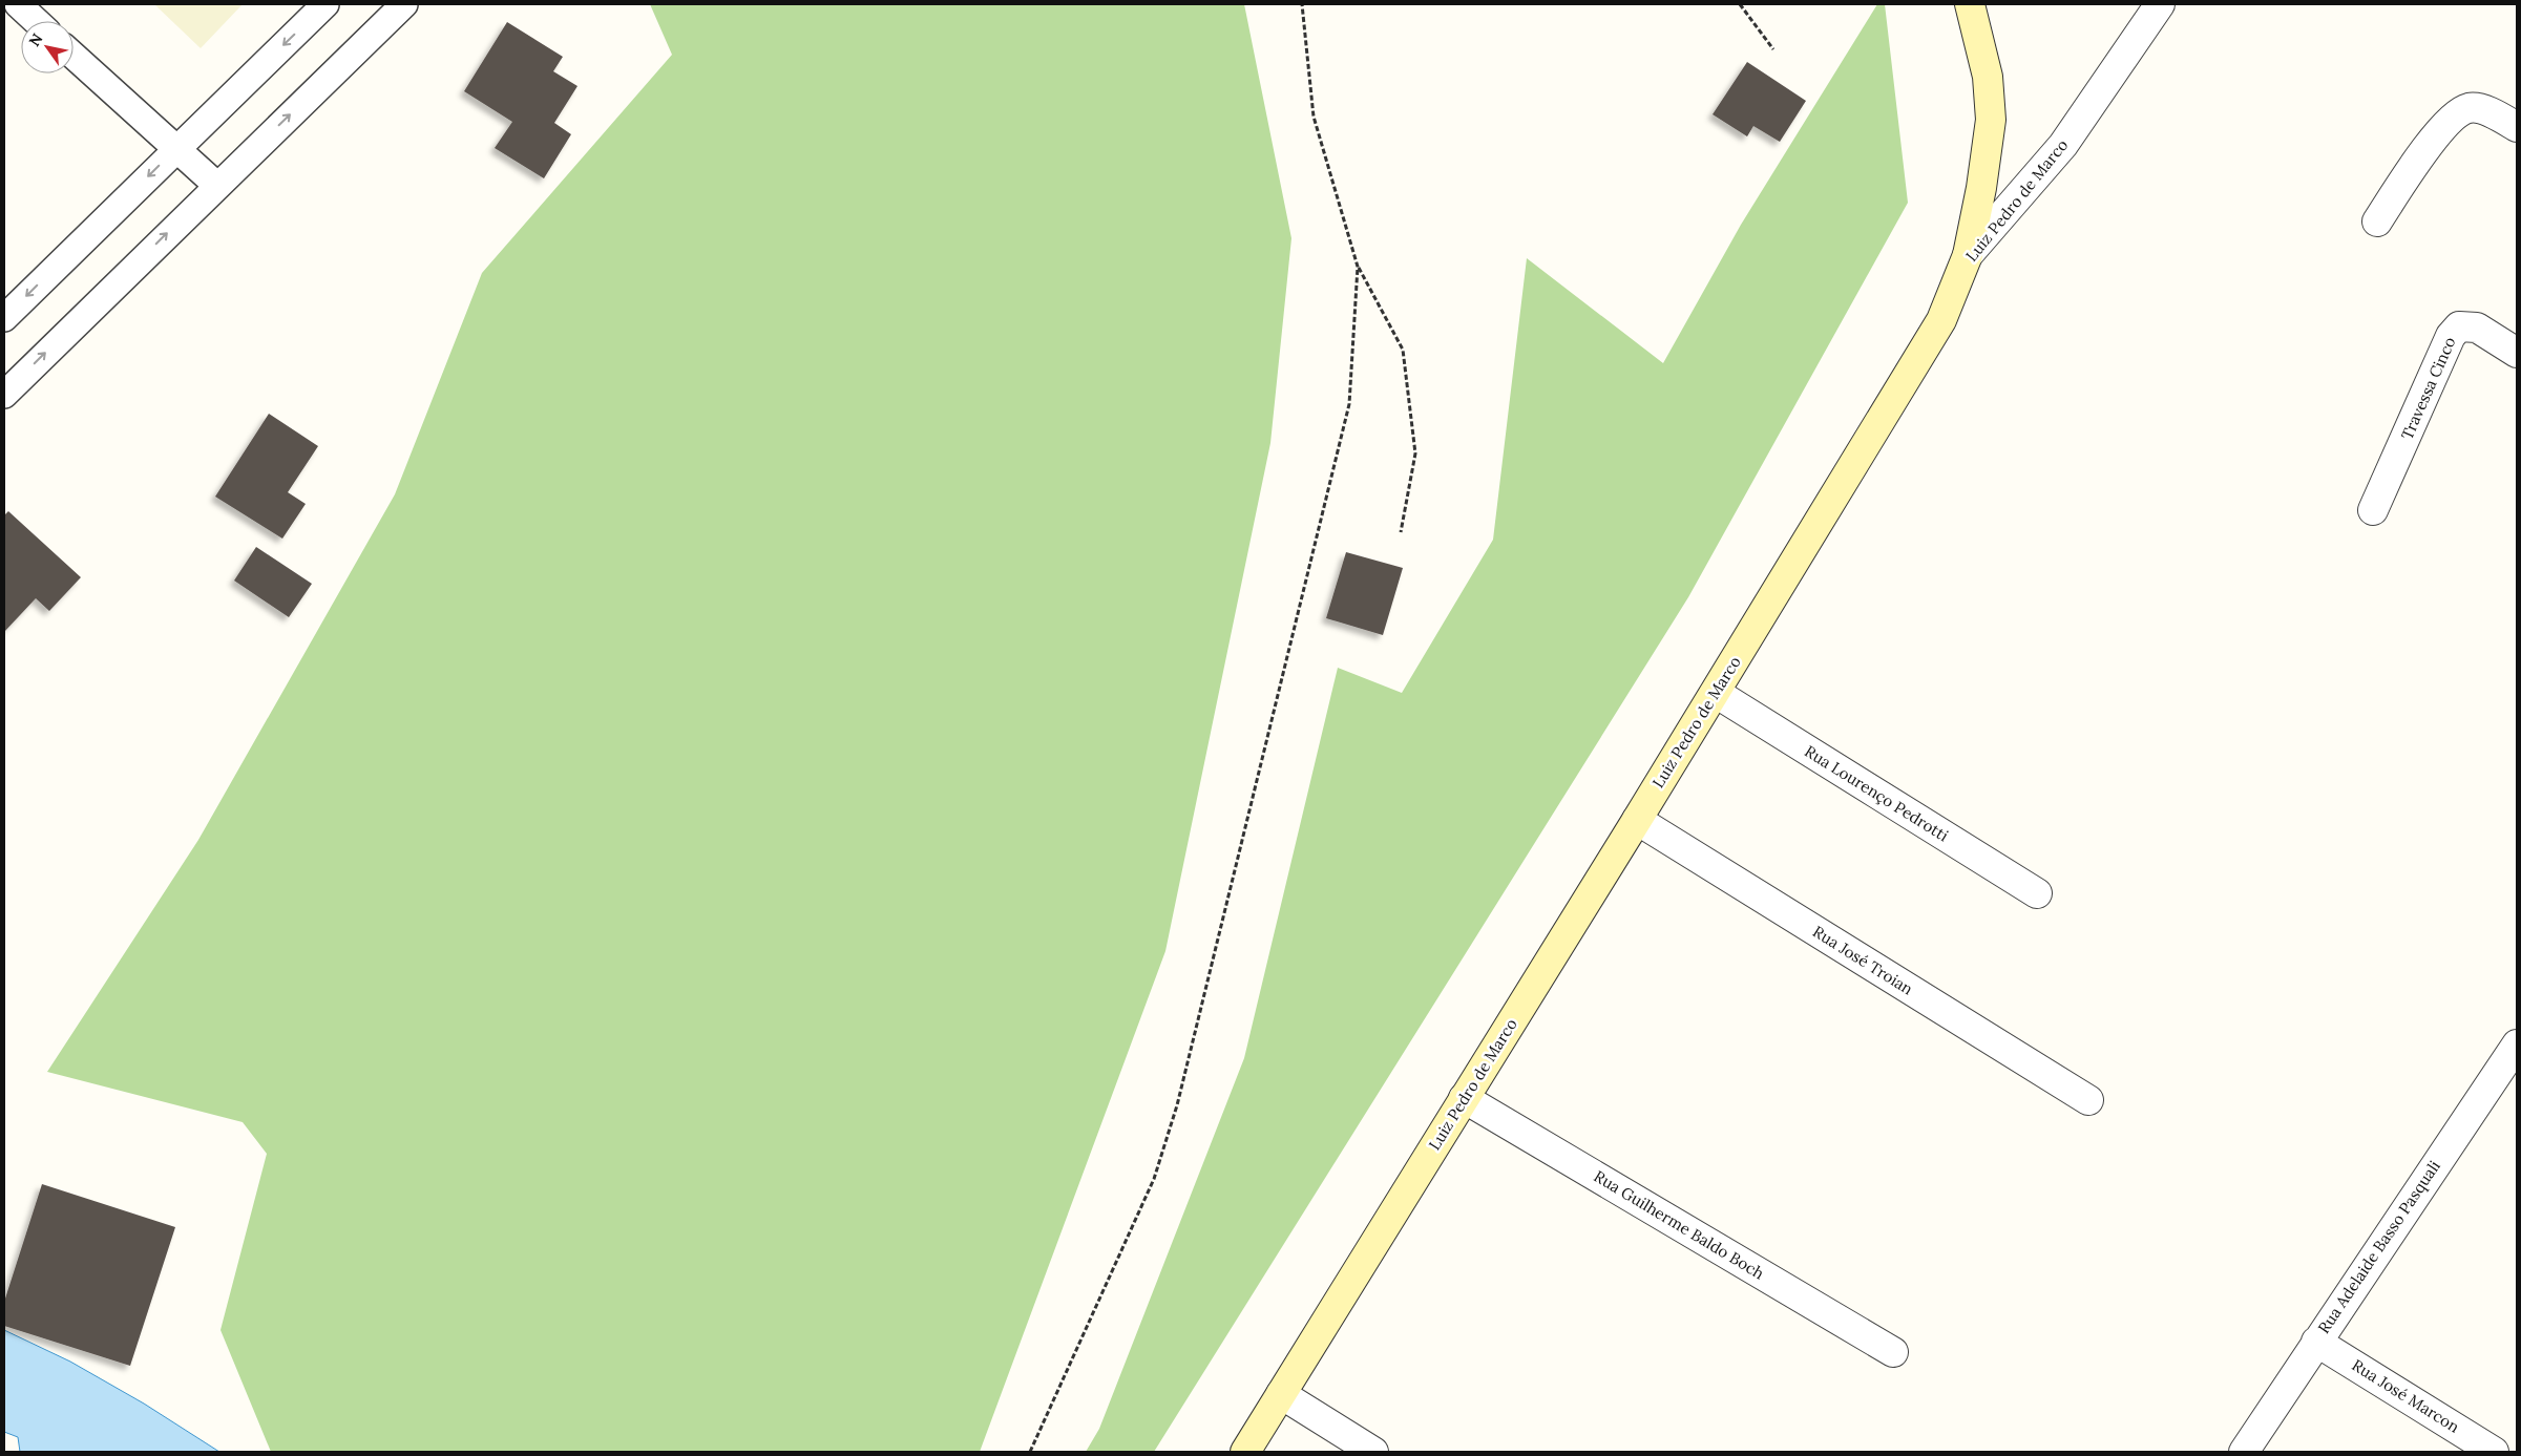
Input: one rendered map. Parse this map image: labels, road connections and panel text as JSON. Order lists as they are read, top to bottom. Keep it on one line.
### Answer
{"streets":{"main road":["Luiz Pedro de Marco"],"street":["Travessa Cinco","Rua Lourenço Pedrotti","Rua José Troian","Rua Guilherme Baldo Boch","Rua Adelaide Basso Pasquali","Rua José Marcon"]},"crossings":[["Luiz Pedro de Marco","Rua Lourenço Pedrotti"],["Luiz Pedro de Marco","Rua José Troian"],["Luiz Pedro de Marco","Rua Guilherme Baldo Boch"],["Rua Adelaide Basso Pasquali","Rua José Marcon"]],"north":"top left"}
